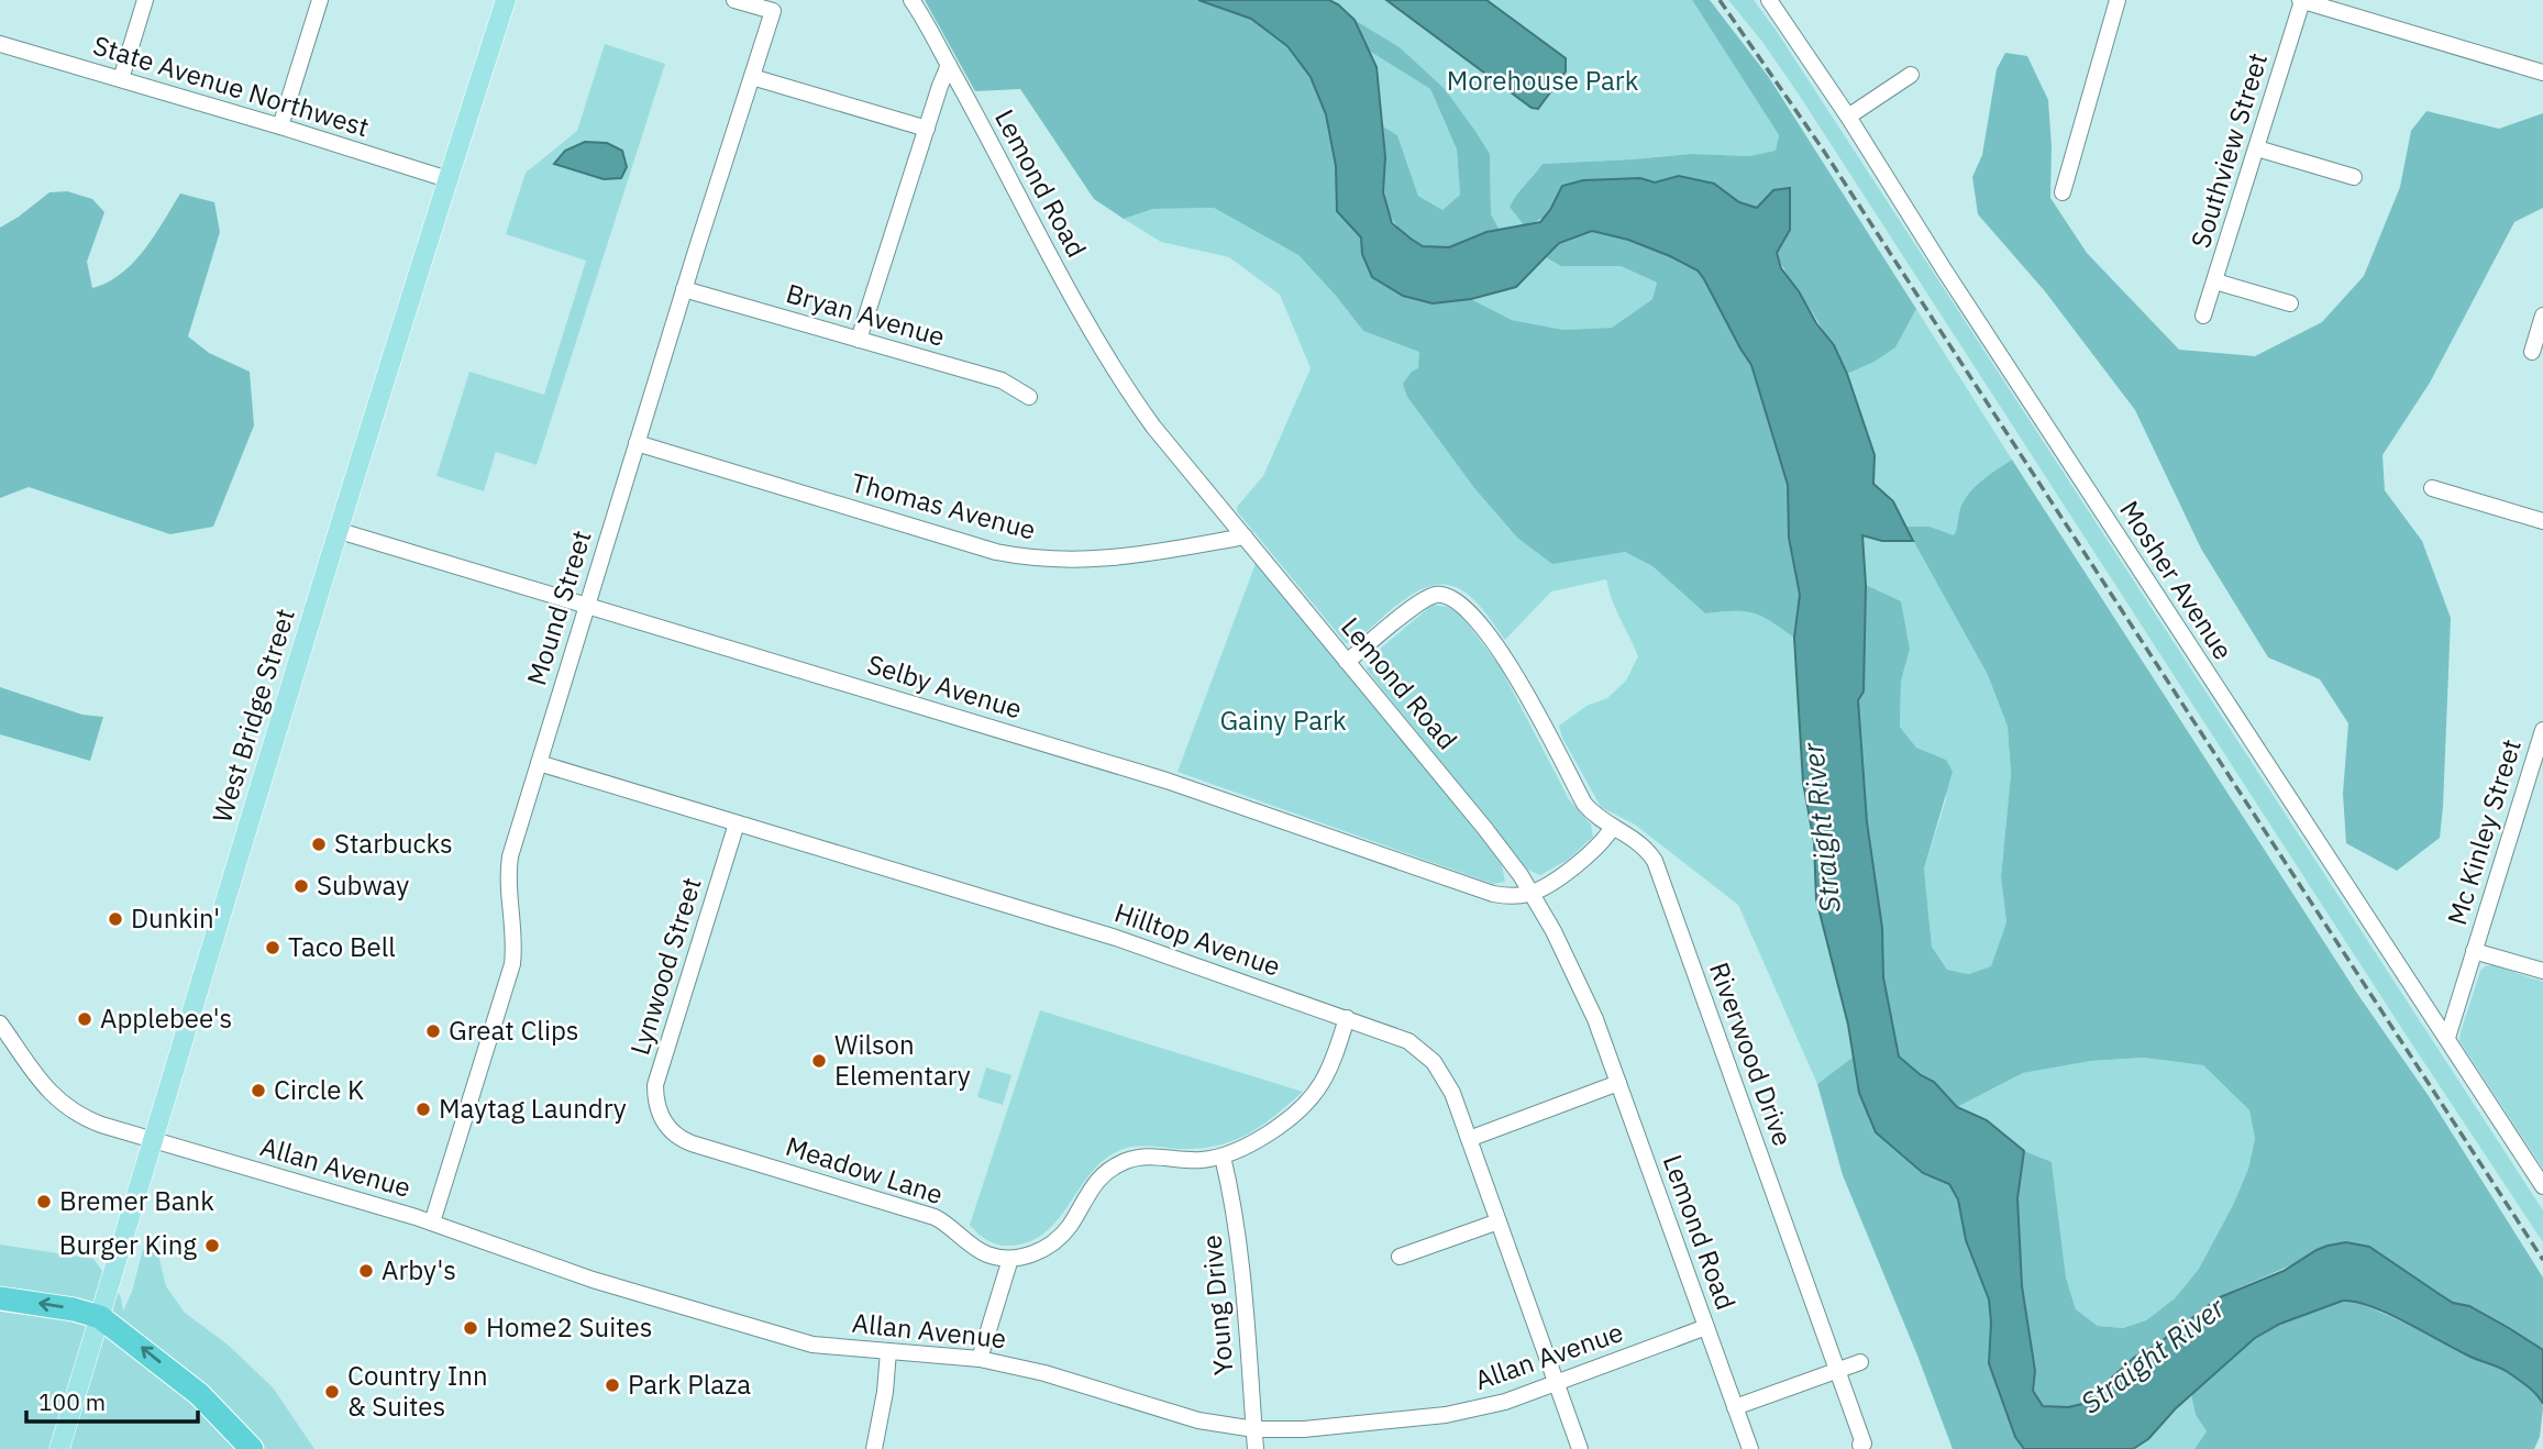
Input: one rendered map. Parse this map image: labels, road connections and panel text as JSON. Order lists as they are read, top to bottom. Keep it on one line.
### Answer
{"streets":{"main road":["West Bridge Street"],"street":["State Avenue Northwest","Southview Street","Lemond Road","Bryan Avenue","Thomas Avenue","Mosher Avenue","Mound Street","Selby Avenue","Mc Kinley Street","Hilltop Avenue","Lynwood Street","Riverwood Drive","Allan Avenue","Meadow Lane","Young Drive"]},"crossings":[["State Avenue Northwest","West Bridge Street"],["Lemond Road","Thomas Avenue"],["Lemond Road","Selby Avenue"],["Lemond Road","Riverwood Drive"],["Lemond Road","Allan Avenue"],["Bryan Avenue","Mound Street"],["Thomas Avenue","Mound Street"],["Mosher Avenue","Mc Kinley Street"],["Mound Street","Selby Avenue"],["Mound Street","Hilltop Avenue"],["Mound Street","Allan Avenue"],["Selby Avenue","West Bridge Street"],["West Bridge Street","Allan Avenue"],["Hilltop Avenue","Lynwood Street"],["Hilltop Avenue","Allan Avenue"],["Lynwood Street","Meadow Lane"],["Allan Avenue","Young Drive"]],"water":["Straight River"],"parks":["Morehouse Park","Gainy Park"],"places":["Starbucks","Subway","Dunkin'","Taco Bell","Applebee's","Great Clips","Wilson Elementary","Circle K","Maytag Laundry","Bremer Bank","Burger King","Arby's","Home2 Suites","Park Plaza","Country Inn & Suites"],"scale_bar":"100 m"}
